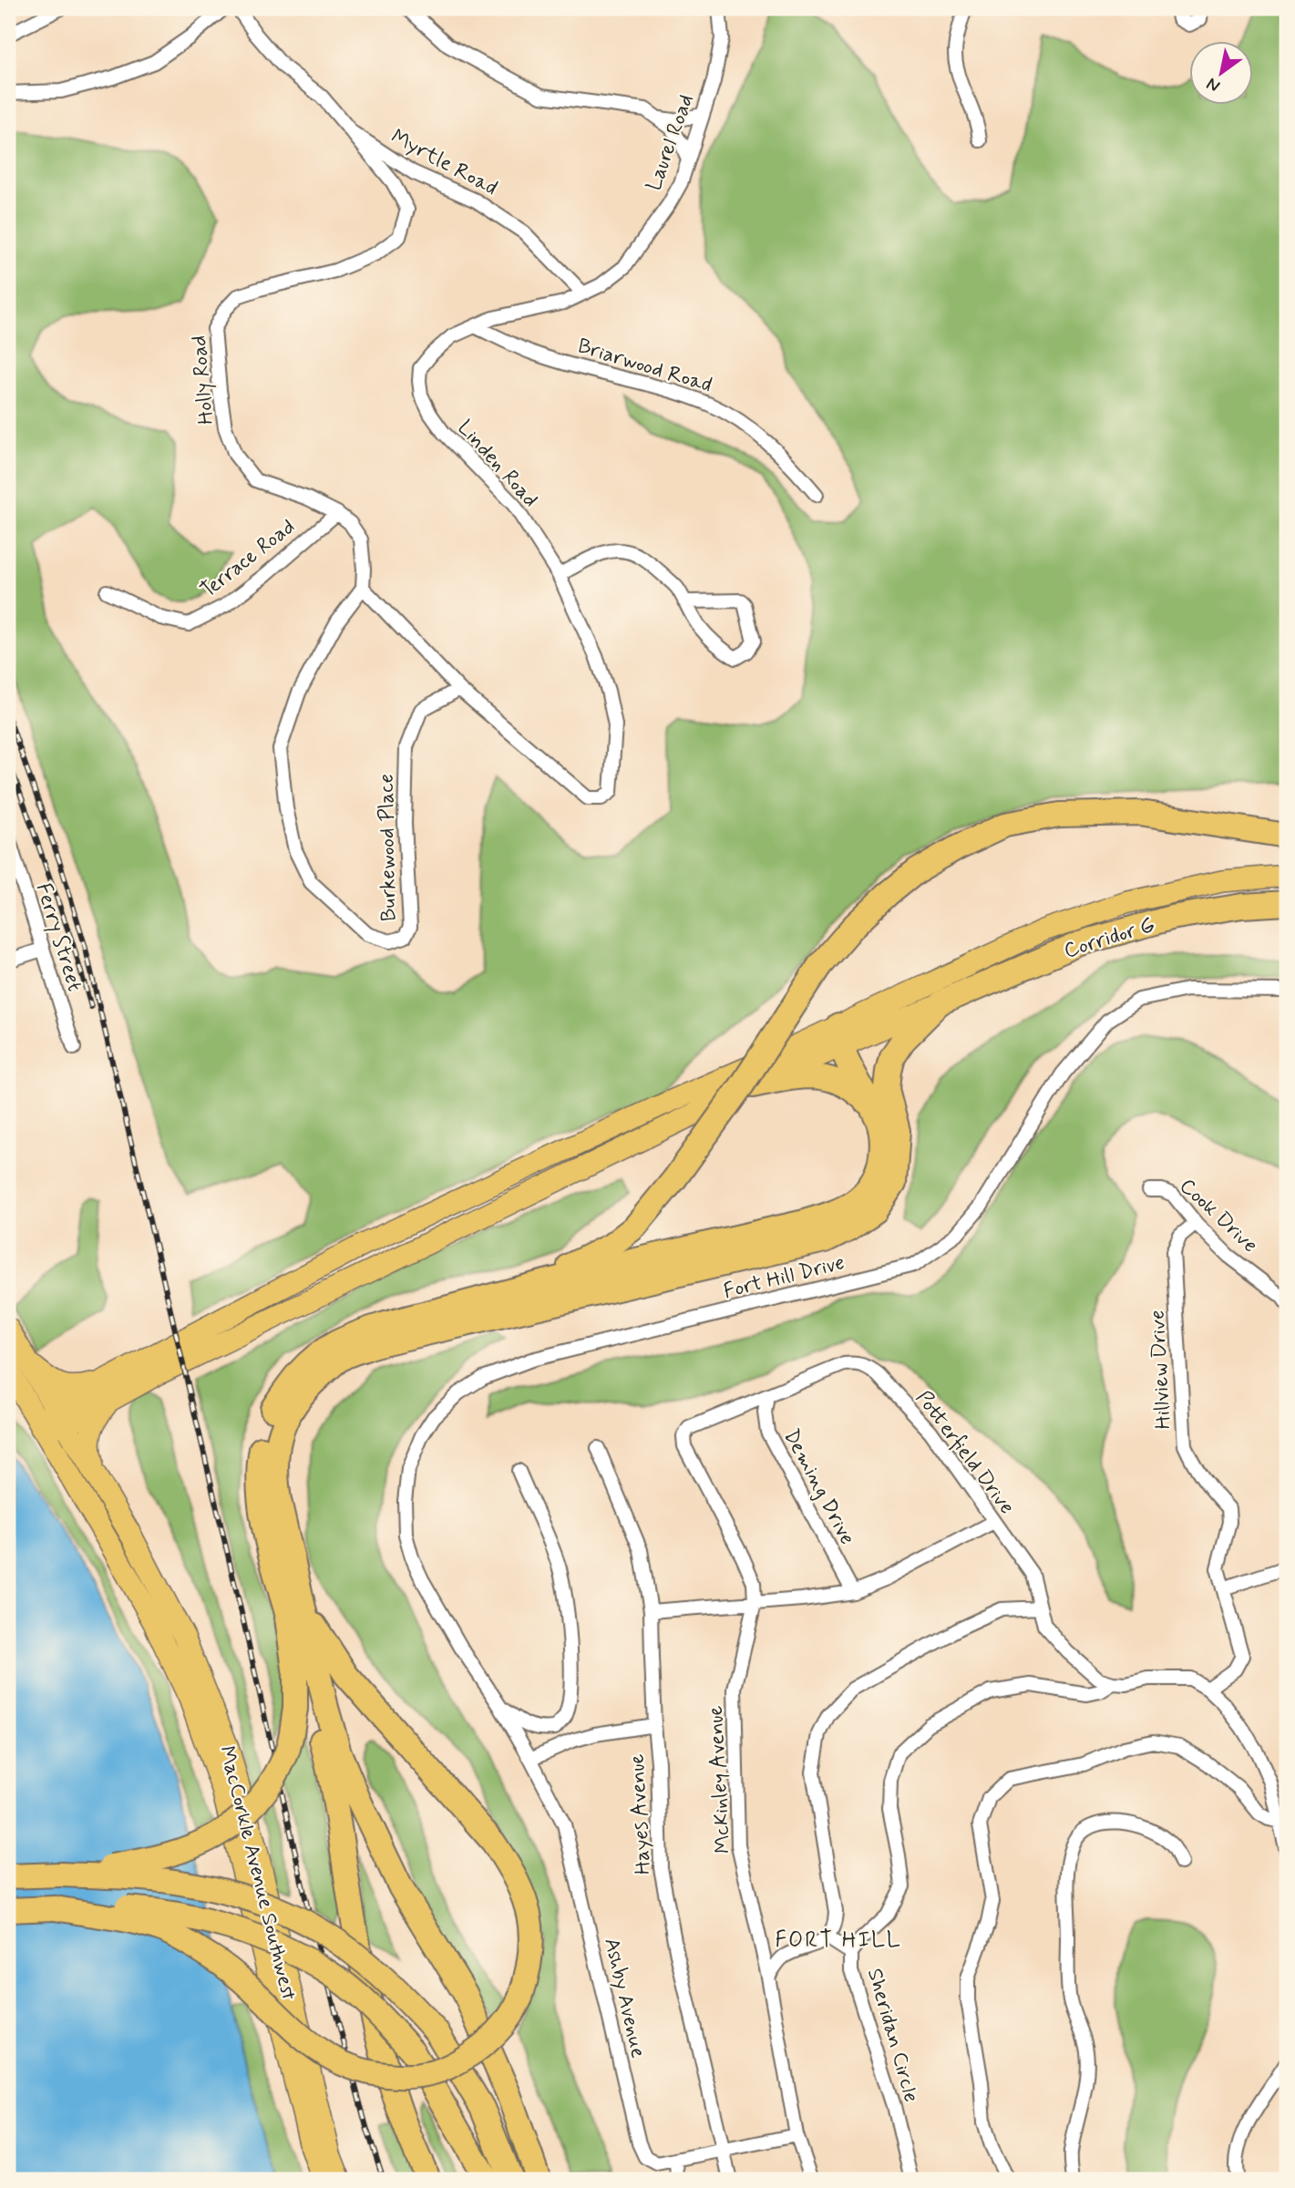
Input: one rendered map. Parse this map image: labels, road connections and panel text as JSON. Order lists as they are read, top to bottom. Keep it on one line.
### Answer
{"streets":{"highway":["Corridor G"],"main road":["MacCorkle Avenue Southwest"],"street":["Laurel Road","Myrtle Road","Briarwood Road","Holly Road","Linden Road","Terrace Road","Burkewood Place","Ferry Street","Cook Drive","Fort Hill Drive","Hillview Drive","Potterfield Drive","Deming Drive","McKinley Avenue","Hayes Avenue","Ashby Avenue","Sheridan Circle"]},"crossings":[["Laurel Road","Myrtle Road"],["Laurel Road","Linden Road"],["Myrtle Road","Holly Road"],["Myrtle Road","Linden Road"],["Briarwood Road","Linden Road"],["Holly Road","Terrace Road"],["Holly Road","Burkewood Place"],["Linden Road","Burkewood Place"],["Cook Drive","Hillview Drive"],["Fort Hill Drive","Ashby Avenue"],["Potterfield Drive","Deming Drive"],["Potterfield Drive","McKinley Avenue"],["Potterfield Drive","Sheridan Circle"],["McKinley Avenue","Ashby Avenue"],["Hayes Avenue","Ashby Avenue"]],"districts":["FORT HILL"],"north":"bottom left"}
